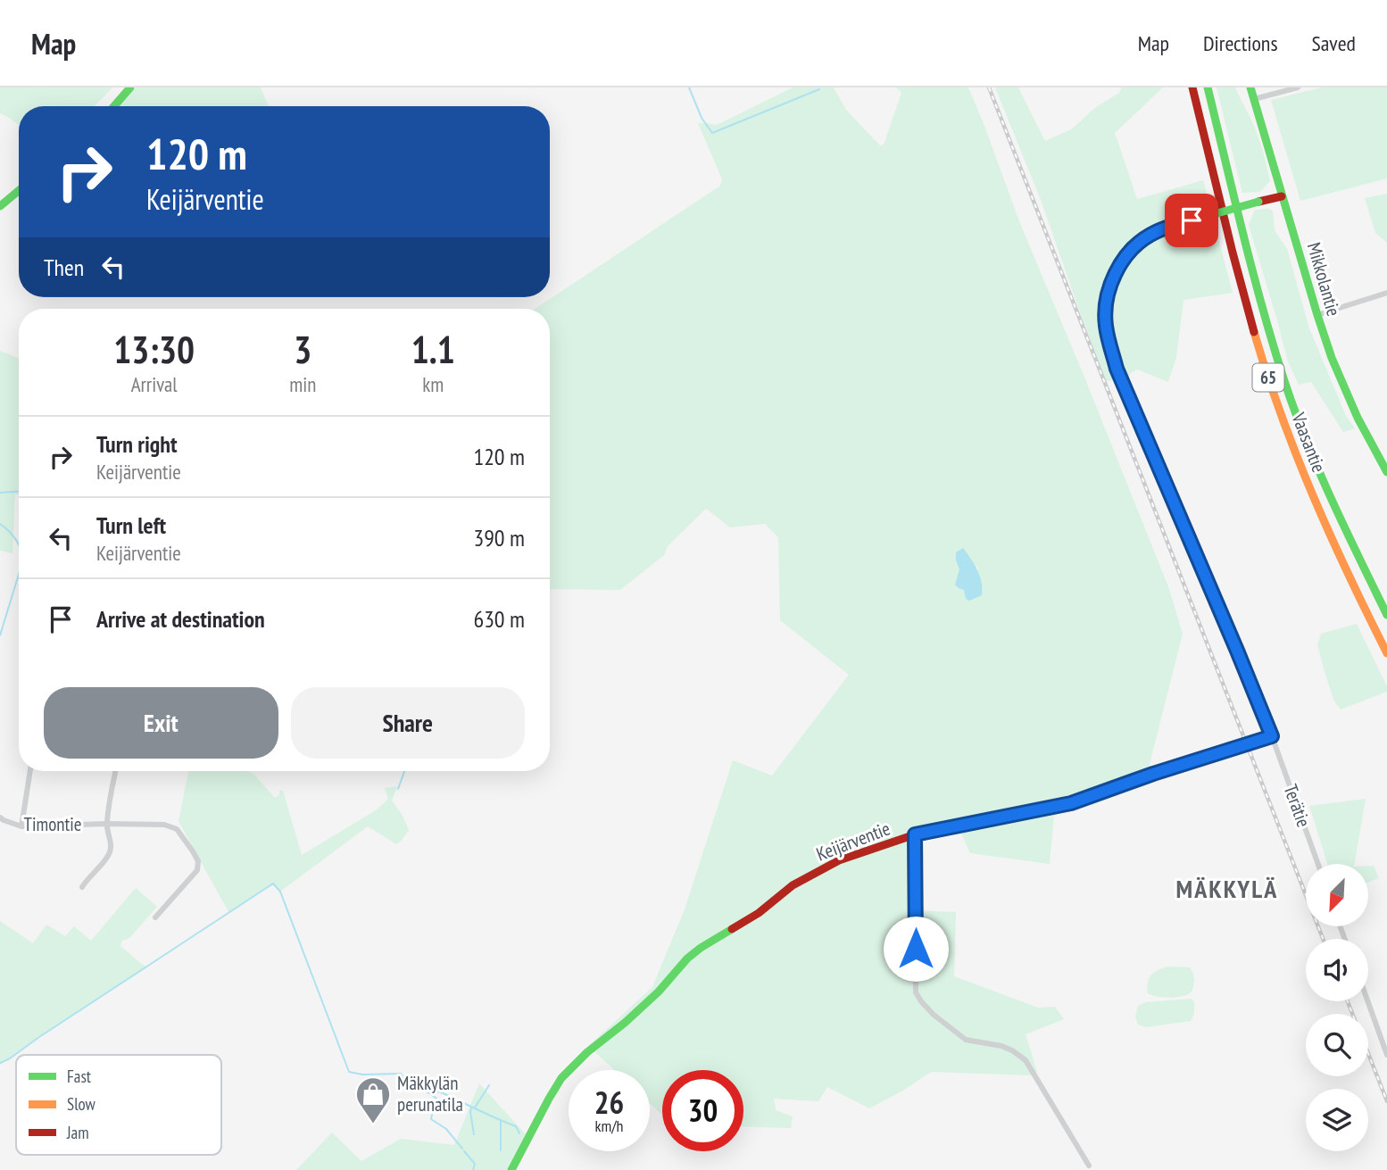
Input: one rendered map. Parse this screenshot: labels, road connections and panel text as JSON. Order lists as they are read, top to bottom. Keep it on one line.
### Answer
{"streets":{"main road":["Mikkolantie","65","Vaasantie","Keijärventie"],"street":["Terätie","Timontie"]},"crossings":[["Terätie","Keijärventie"]],"districts":["MÄKKYLÄ"],"places":{"shop":["Mäkkylän perunatila"]},"legend":["Fast","Slow","Jam"],"north":"bottom left","page":{"header":"Map","nav":["Map","Directions","Saved"],"turn":["120 m","Keijärventie"],"then":"Then","eta":["13:30","Arrival","3","min","1.1","km"],"list":[{"name":"Turn right","note":"Keijärventie","value":"120 m"},{"name":"Turn left","note":"Keijärventie","value":"390 m"},{"name":"Arrive at destination","value":"630 m"}],"buttons":["Exit","Share"],"speed":"26 km/h","limit":"30"}}
